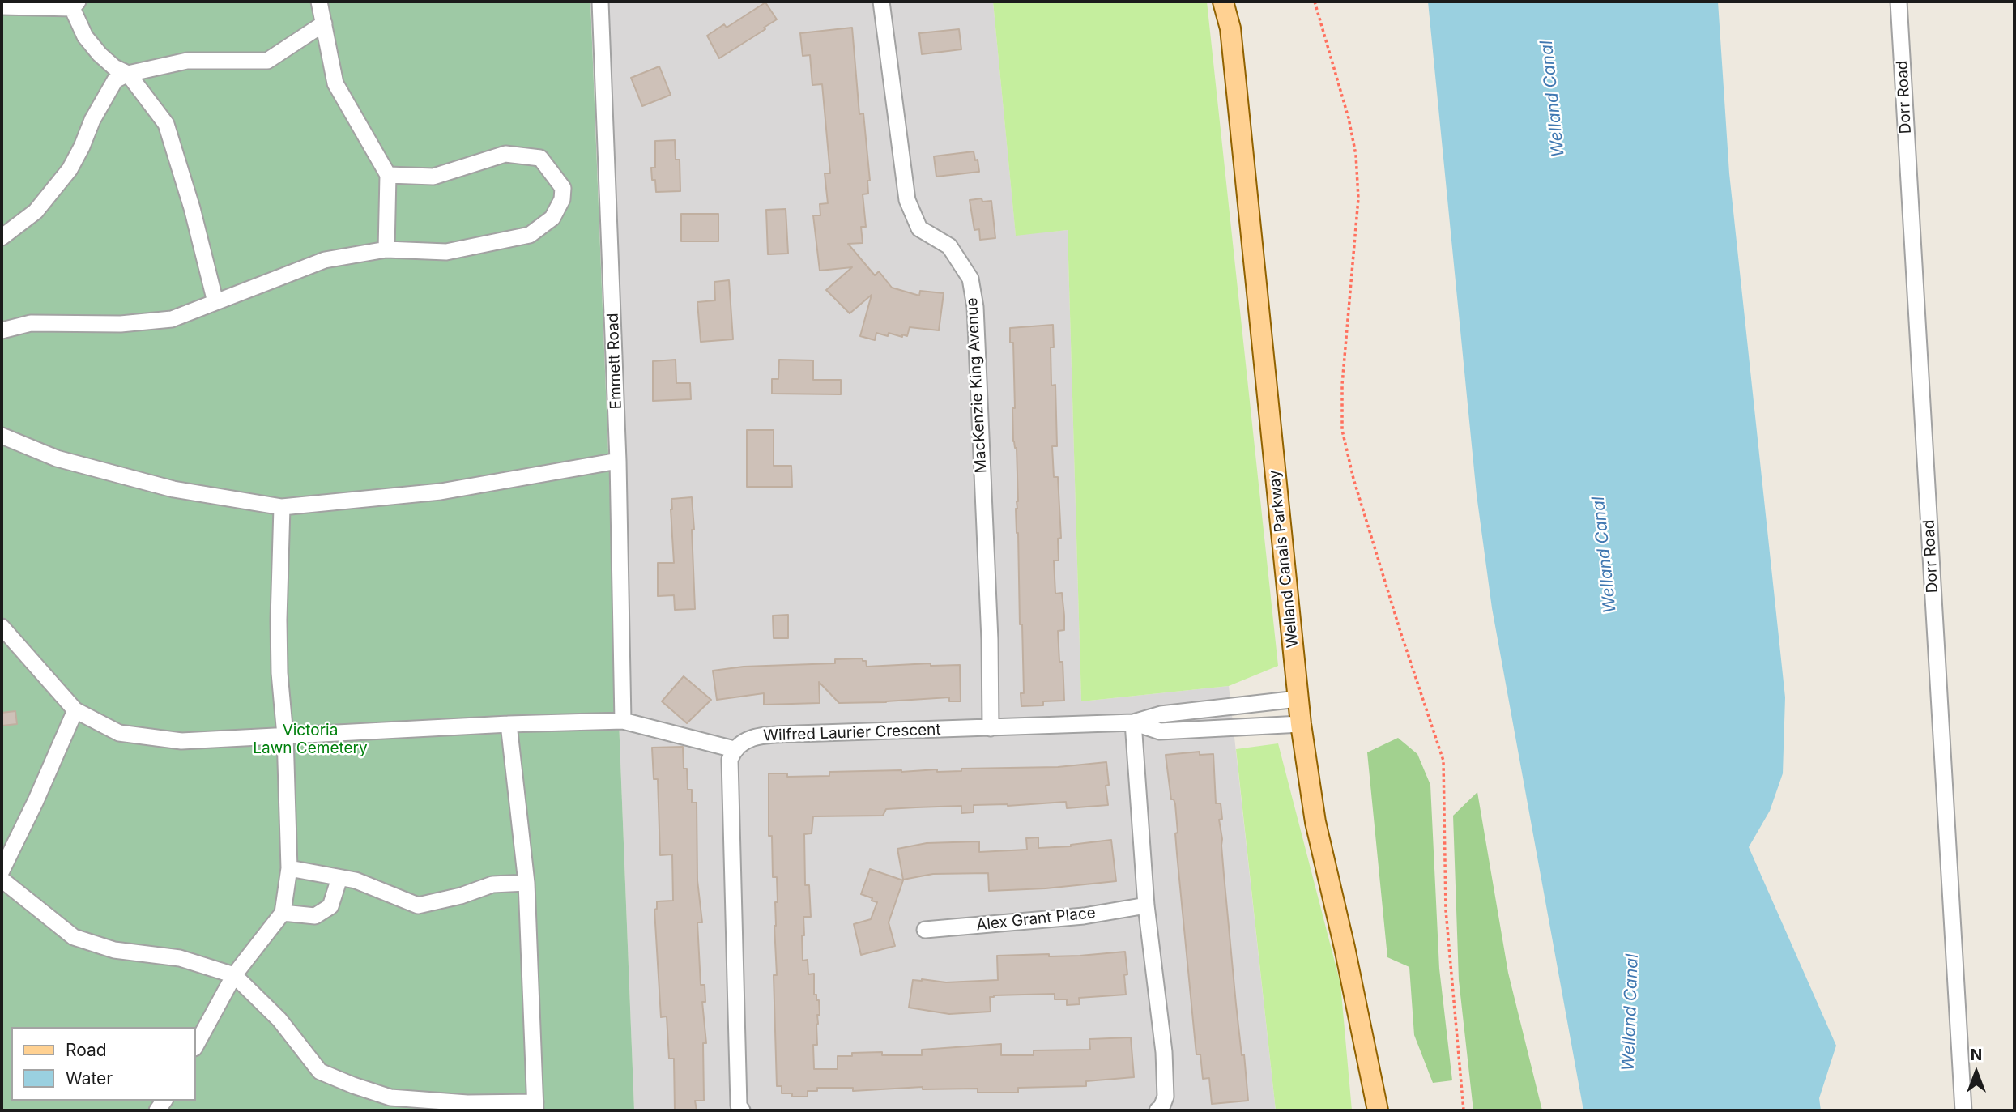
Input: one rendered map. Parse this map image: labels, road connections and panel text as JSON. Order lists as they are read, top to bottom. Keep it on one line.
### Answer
{"streets":{"main road":["Welland Canals Parkway"],"street":["Dorr Road","Emmett Road","MacKenzie King Avenue","Wilfred Laurier Crescent","Alex Grant Place"]},"crossings":[["MacKenzie King Avenue","Wilfred Laurier Crescent"],["Welland Canals Parkway","Wilfred Laurier Crescent"]],"water":["Welland Canal"],"parks":["Victoria Lawn Cemetery"],"legend":["Road","Water"],"north":"top"}
